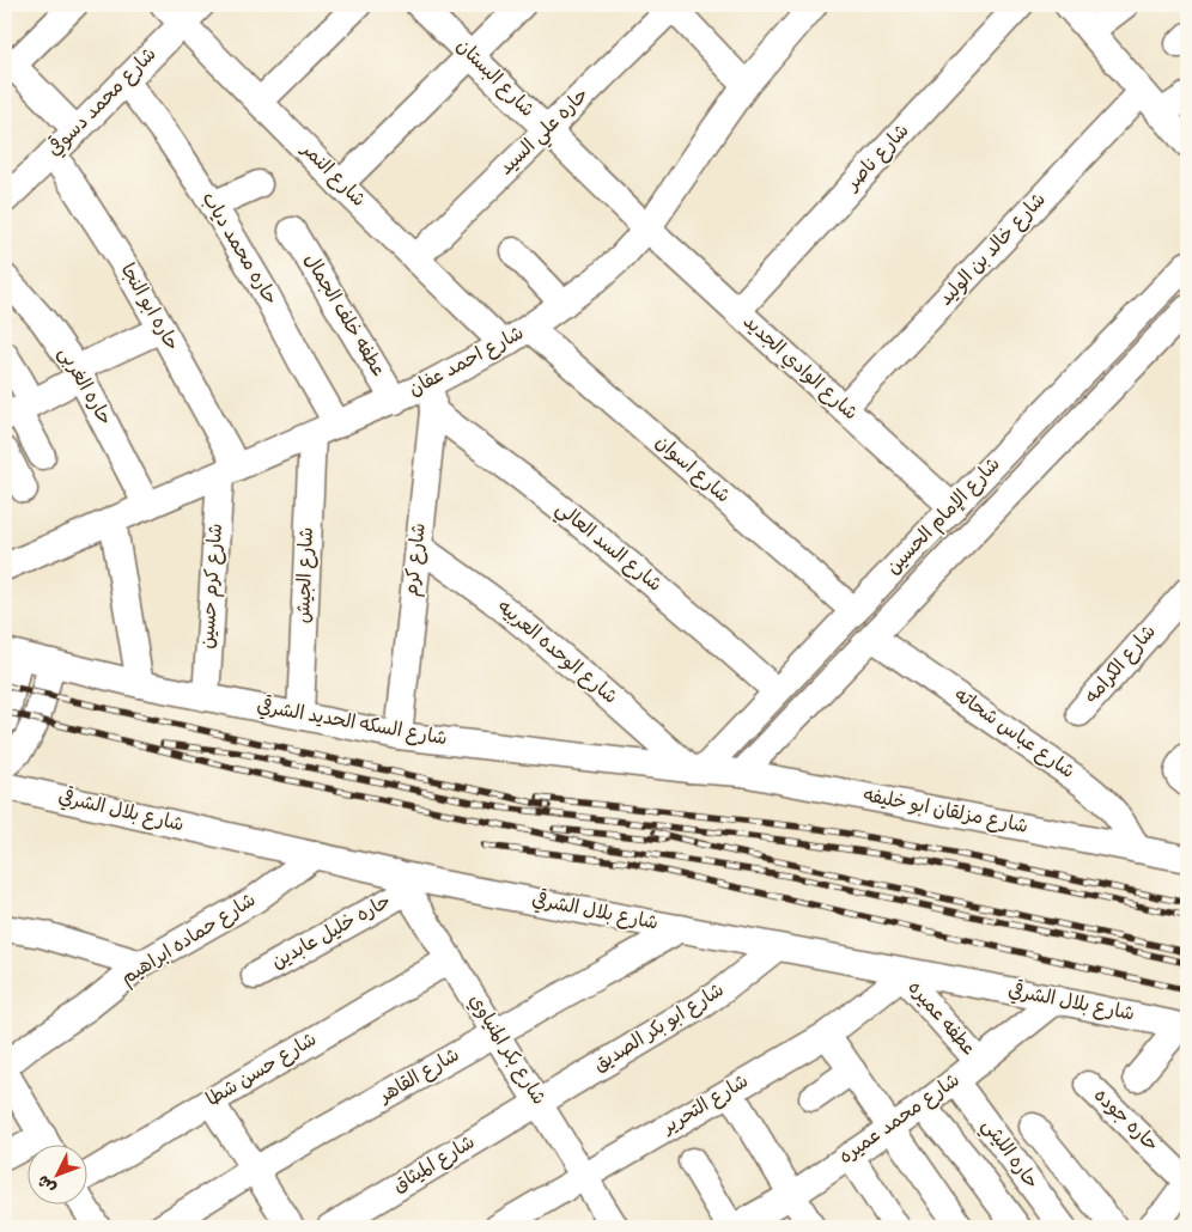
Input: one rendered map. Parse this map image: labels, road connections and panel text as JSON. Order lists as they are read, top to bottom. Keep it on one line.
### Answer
{"streets":{"street":["شارع البستان","شارع محمد دسوقي","حاره علي السيد","شارع ناصر","شارع النمر","حاره محمد دياب","شارع خالد بن الوليد","حاره ابو النجا","عطفه خلف الجمال","شارع احمد عفان","شارع الوادي الجديد","حاره الغربى","شارع اسوان","شارع الإمام الحسين","شارع السد العالي","شارع كرم","شارع الجيش","شارع كرم حسين","شارع الوحده العربيه","شارع الكرامه","شارع السكه الحديد الشرقي","شارع عباس شحاته","شارع بلال الشرقي","شارع مزلقان ابو خليفه","حاره خليل عابدين","شارع حماده ابراهيم","عطفه عميره","شارع ابو بكر الصديق","شارع بكر المنياوي","شارع حسن شطا","شارع القاهر","شارع التحرير","شارع محمد عميره","حاره جوده","حاره الليثي","شارع الميثاق"]},"crossings":[["شارع البستان","حاره علي السيد"],["شارع البستان","شارع احمد عفان"],["شارع البستان","شارع الوادي الجديد"],["شارع محمد دسوقي","شارع النمر"],["شارع محمد دسوقي","حاره محمد دياب"],["شارع محمد دسوقي","حاره ابو النجا"],["حاره علي السيد","شارع النمر"],["شارع ناصر","شارع الوادي الجديد"],["شارع النمر","شارع احمد عفان"],["حاره محمد دياب","شارع احمد عفان"],["شارع خالد بن الوليد","شارع الوادي الجديد"],["حاره ابو النجا","شارع احمد عفان"],["حاره ابو النجا","شارع كرم حسين"],["عطفه خلف الجمال","شارع احمد عفان"],["شارع احمد عفان","شارع الوادي الجديد"],["شارع احمد عفان","حاره الغربى"],["شارع احمد عفان","شارع اسوان"],["شارع احمد عفان","شارع كرم"],["شارع احمد عفان","شارع الجيش"],["شارع احمد عفان","شارع كرم حسين"],["شارع الوادي الجديد","شارع الإمام الحسين"],["شارع اسوان","شارع الإمام الحسين"],["شارع الإمام الحسين","شارع السد العالي"],["شارع الإمام الحسين","شارع الوحده العربيه"],["شارع الإمام الحسين","شارع السكه الحديد الشرقي"],["شارع الإمام الحسين","شارع عباس شحاته"],["شارع الإمام الحسين","شارع مزلقان ابو خليفه"],["شارع السد العالي","شارع كرم"],["شارع كرم","شارع الوحده العربيه"],["شارع كرم","شارع السكه الحديد الشرقي"],["شارع الجيش","شارع السكه الحديد الشرقي"],["شارع كرم حسين","شارع السكه الحديد الشرقي"],["شارع الوحده العربيه","شارع السكه الحديد الشرقي"],["شارع الوحده العربيه","شارع مزلقان ابو خليفه"],["شارع السكه الحديد الشرقي","شارع مزلقان ابو خليفه"],["شارع عباس شحاته","شارع مزلقان ابو خليفه"],["شارع بلال الشرقي","حاره خليل عابدين"],["شارع بلال الشرقي","شارع حماده ابراهيم"],["شارع بلال الشرقي","عطفه عميره"],["شارع بلال الشرقي","شارع ابو بكر الصديق"],["شارع بلال الشرقي","شارع بكر المنياوي"],["شارع بلال الشرقي","شارع القاهر"],["شارع بلال الشرقي","شارع التحرير"],["شارع بلال الشرقي","شارع محمد عميره"],["حاره خليل عابدين","شارع بكر المنياوي"],["عطفه عميره","شارع التحرير"],["عطفه عميره","شارع محمد عميره"],["شارع ابو بكر الصديق","شارع بكر المنياوي"],["شارع ابو بكر الصديق","شارع الميثاق"],["شارع بكر المنياوي","شارع حسن شطا"],["شارع بكر المنياوي","شارع القاهر"],["شارع بكر المنياوي","شارع التحرير"],["شارع بكر المنياوي","شارع الميثاق"],["شارع محمد عميره","حاره الليثي"]],"north":"bottom left"}
